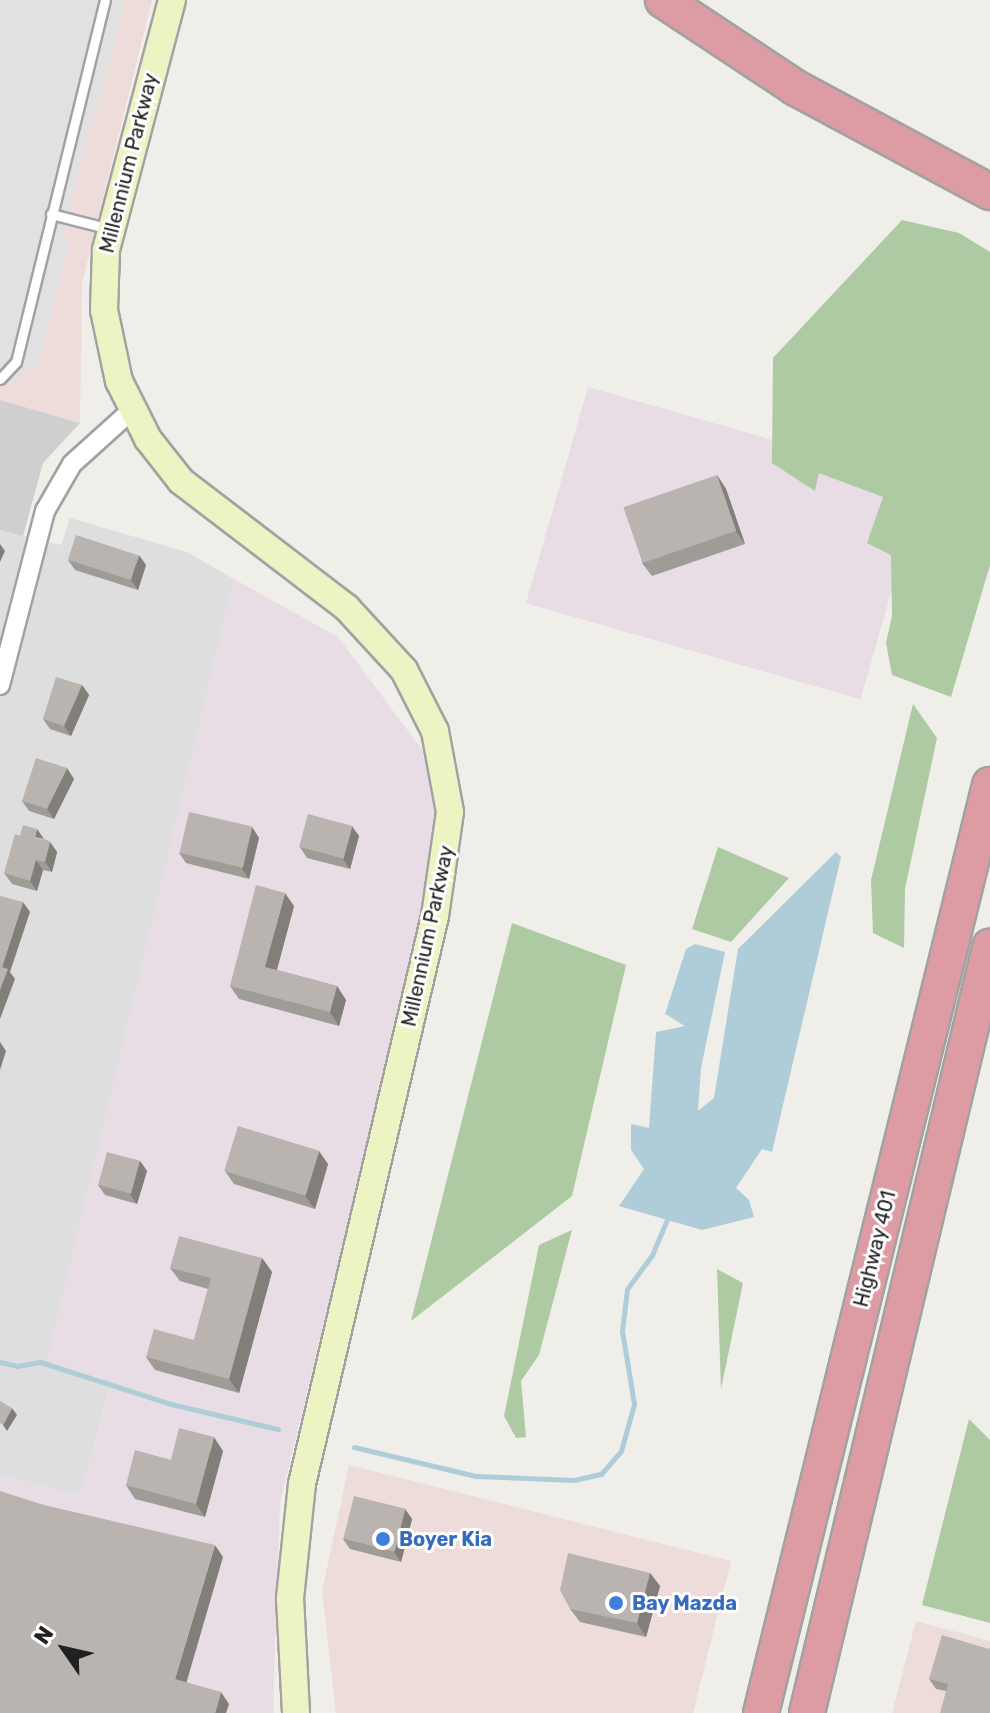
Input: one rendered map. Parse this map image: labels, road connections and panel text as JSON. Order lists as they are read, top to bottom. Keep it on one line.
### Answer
{"streets":{"highway":["Highway 401"],"street":["Millennium Parkway"]},"places":["Boyer Kia","Bay Mazda"],"north":"top left"}
